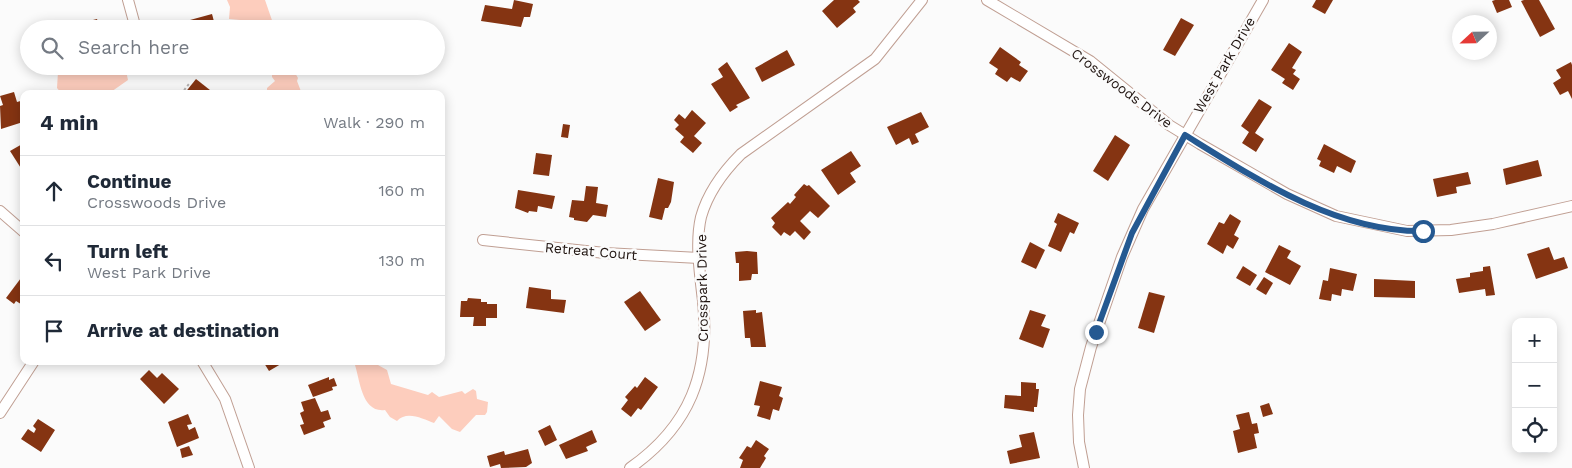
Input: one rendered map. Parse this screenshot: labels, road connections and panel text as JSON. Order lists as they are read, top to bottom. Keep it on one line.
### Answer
{"streets":{"street":["West Park Drive","Crosswoods Drive","Retreat Court","Crosspark Drive"]},"crossings":[["West Park Drive","Crosswoods Drive"],["Retreat Court","Crosspark Drive"]],"north":"left","page":{"search":"Search here","heading":["4 min","Walk · 290 m"],"list":[["Continue","Crosswoods Drive","160 m"],["Turn left","West Park Drive","130 m"],"Arrive at destination"],"map_buttons":["+","−"]}}
